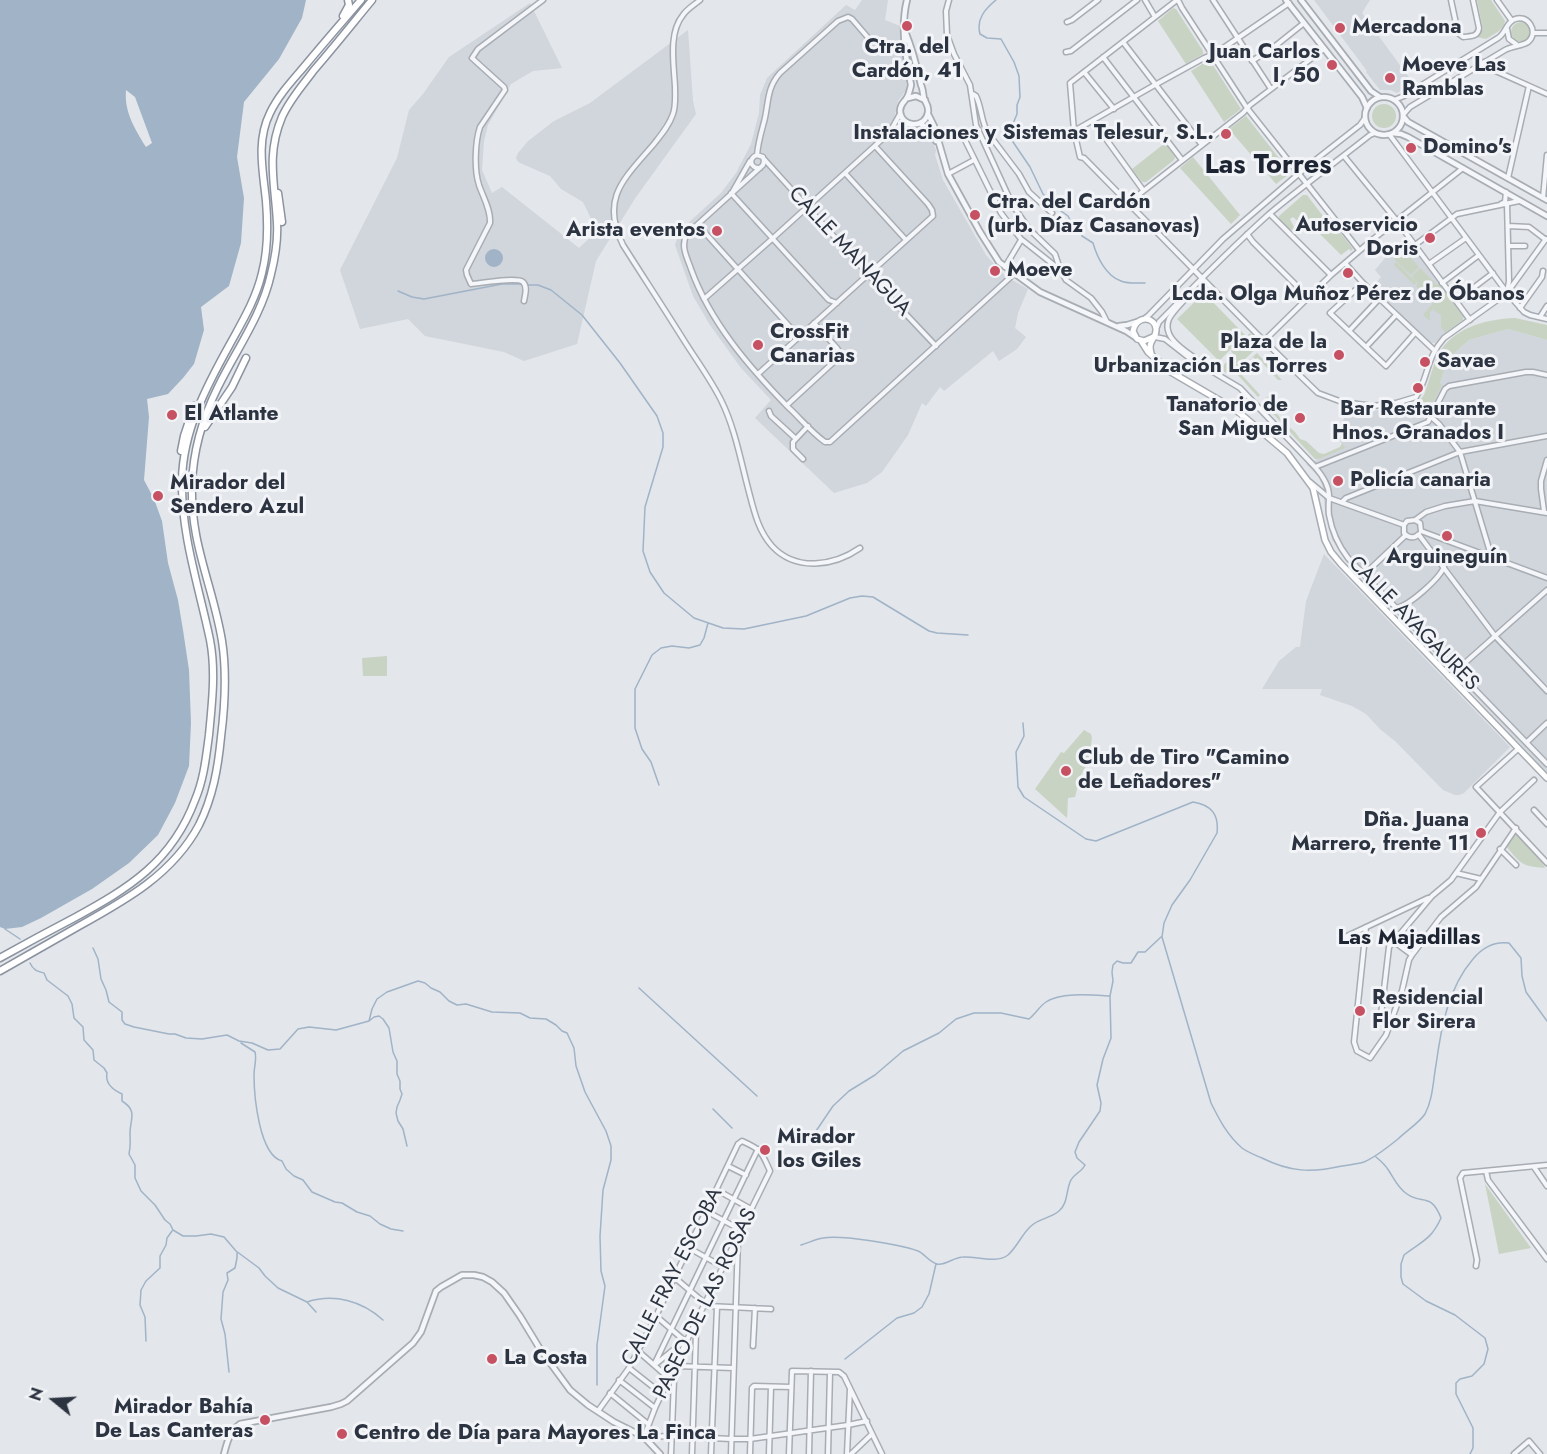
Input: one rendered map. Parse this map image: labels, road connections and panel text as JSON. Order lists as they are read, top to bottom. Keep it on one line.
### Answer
{"streets":{"street":["CALLE MANAGUA","CALLE AYAGAURES","CALLE FRAY ESCOBA","PASEO DE LAS ROSAS"]},"crossings":[["CALLE FRAY ESCOBA","PASEO DE LAS ROSAS"]],"districts":["Las Torres","Las Majadillas"],"places":["Ctra. del Cardón, 41","Mercadona","Juan Carlos I, 50","Moeve Las Ramblas","Instalaciones y Sistemas Telesur, S.L.","Domino's","Ctra. del Cardón (urb. Díaz Casanovas)","Arista eventos","Autoservicio Doris","Moeve","Lcda. Olga Muñoz Pérez de Óbanos","CrossFit Canarias","Plaza de la Urbanización Las Torres","Savae","Bar Restaurante Hnos. Granados I","El Atlante","Tanatorio de San Miguel","Policía canaria","Mirador del Sendero Azul","Arguineguín","Club de Tiro \"Camino de Leñadores\"","Dña. Juana Marrero, frente 11","Residencial Flor Sirera","Mirador los Giles","La Costa","Mirador Bahía De Las Canteras","Centro de Día para Mayores La Finca"],"north":"left"}
